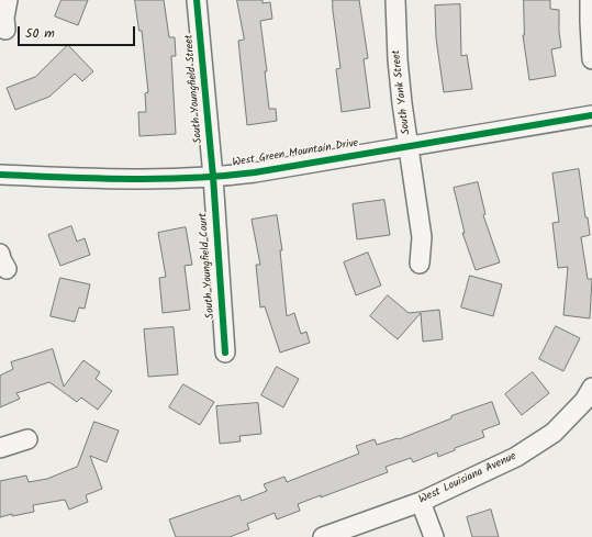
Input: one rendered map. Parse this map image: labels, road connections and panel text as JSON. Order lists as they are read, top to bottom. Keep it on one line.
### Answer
{"streets":{"street":["South Youngfield Street","South Yank Street","West Green Mountain Drive","South Youngfield Court","West Louisiana Avenue"]},"crossings":[["South Youngfield Street","West Green Mountain Drive"],["South Youngfield Street","South Youngfield Court"],["South Yank Street","West Green Mountain Drive"],["West Green Mountain Drive","South Youngfield Court"]],"scale_bar":"50 m"}
